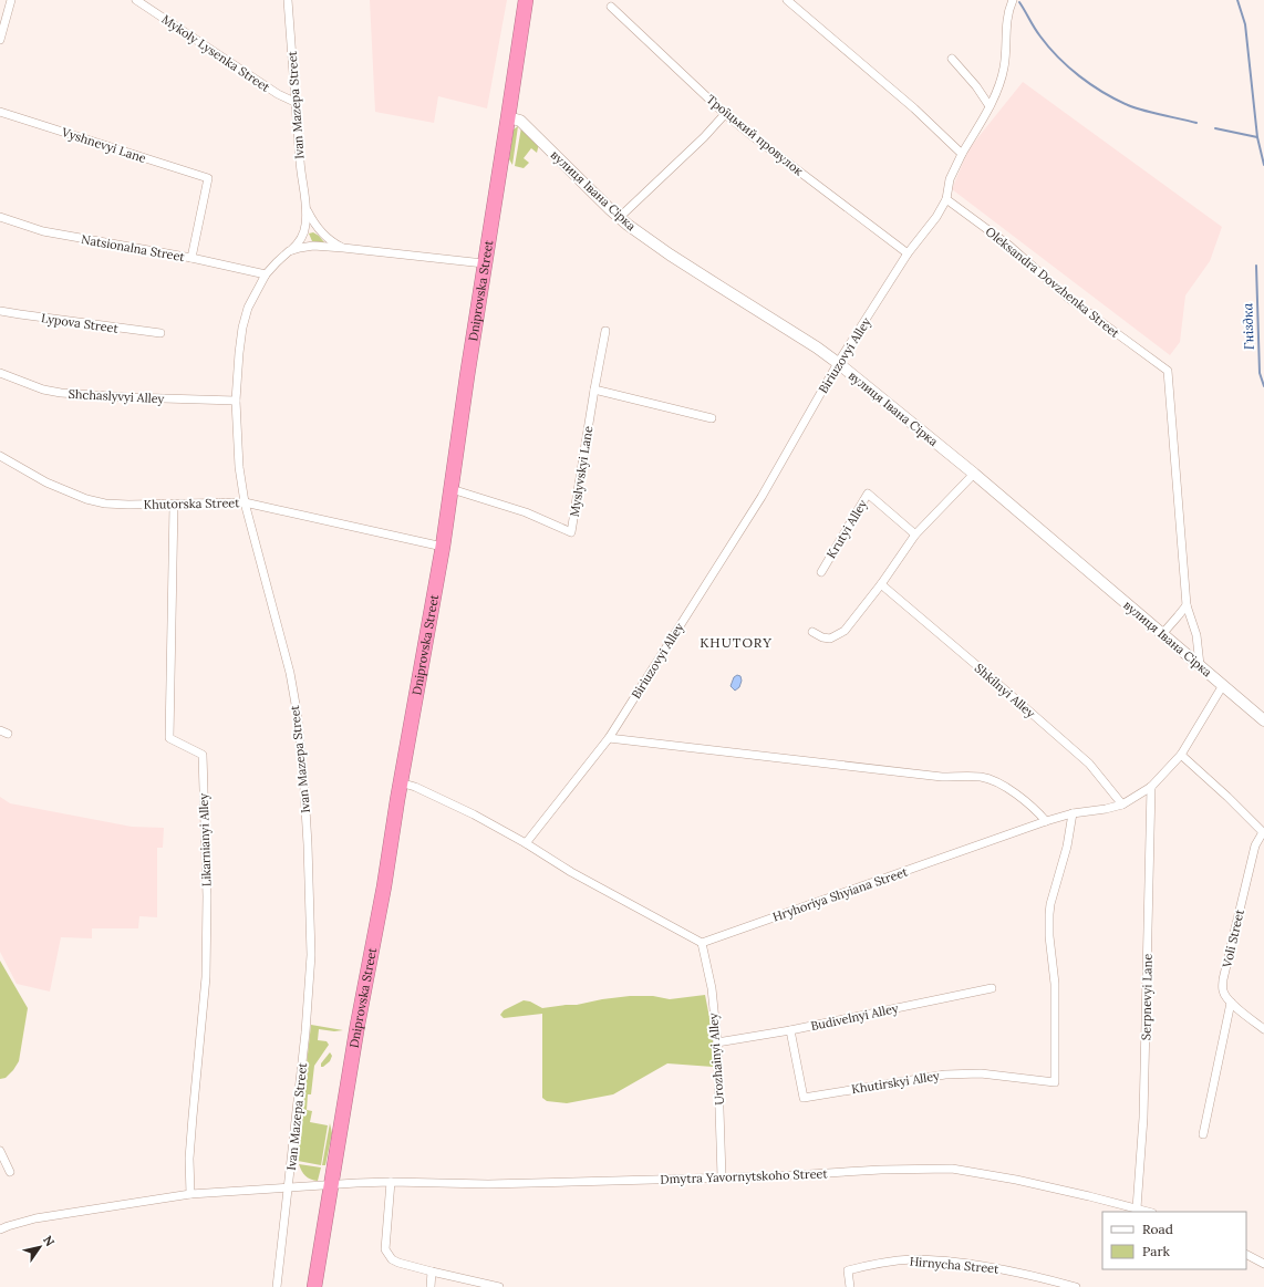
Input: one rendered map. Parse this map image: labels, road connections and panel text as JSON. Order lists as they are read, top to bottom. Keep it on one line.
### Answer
{"streets":{"highway":["Dniprovska Street"],"street":["Mykoly Lysenka Street","Ivan Mazepa Street","Троїцький провулок","Vyshnevyi Lane","вулиця Івана Сірка","Natsionalna Street","Oleksandra Dovzhenka Street","Lypova Street","Biriuzovyi Alley","Shchaslyvyi Alley","Myslyvskyi Lane","Khutorska Street","Krutyi Alley","Shkilnyi Alley","Likarnianyi Alley","Hryhoriya Shyiana Street","Voli Street","Serpnevyi Lane","Budivelnyi Alley","Urozhainyi Alley","Khutirskyi Alley","Dmytra Yavornytskoho Street","Hirnycha Street"]},"crossings":[["Mykoly Lysenka Street","Ivan Mazepa Street"],["Ivan Mazepa Street","Natsionalna Street"],["Ivan Mazepa Street","Dniprovska Street"],["Ivan Mazepa Street","Shchaslyvyi Alley"],["Ivan Mazepa Street","Khutorska Street"],["Ivan Mazepa Street","Dmytra Yavornytskoho Street"],["Троїцький провулок","Biriuzovyi Alley"],["Vyshnevyi Lane","Natsionalna Street"],["вулиця Івана Сірка","Oleksandra Dovzhenka Street"],["вулиця Івана Сірка","Dniprovska Street"],["вулиця Івана Сірка","Biriuzovyi Alley"],["вулиця Івана Сірка","Hryhoriya Shyiana Street"],["Oleksandra Dovzhenka Street","Biriuzovyi Alley"],["Dniprovska Street","Myslyvskyi Lane"],["Dniprovska Street","Khutorska Street"],["Dniprovska Street","Dmytra Yavornytskoho Street"],["Khutorska Street","Likarnianyi Alley"],["Shkilnyi Alley","Hryhoriya Shyiana Street"],["Likarnianyi Alley","Dmytra Yavornytskoho Street"],["Hryhoriya Shyiana Street","Serpnevyi Lane"],["Hryhoriya Shyiana Street","Urozhainyi Alley"],["Hryhoriya Shyiana Street","Khutirskyi Alley"],["Serpnevyi Lane","Dmytra Yavornytskoho Street"],["Budivelnyi Alley","Urozhainyi Alley"],["Budivelnyi Alley","Khutirskyi Alley"],["Urozhainyi Alley","Dmytra Yavornytskoho Street"]],"districts":["KHUTORY"],"water":["Гніздка"],"legend":["Road","Park"],"north":"top right"}
